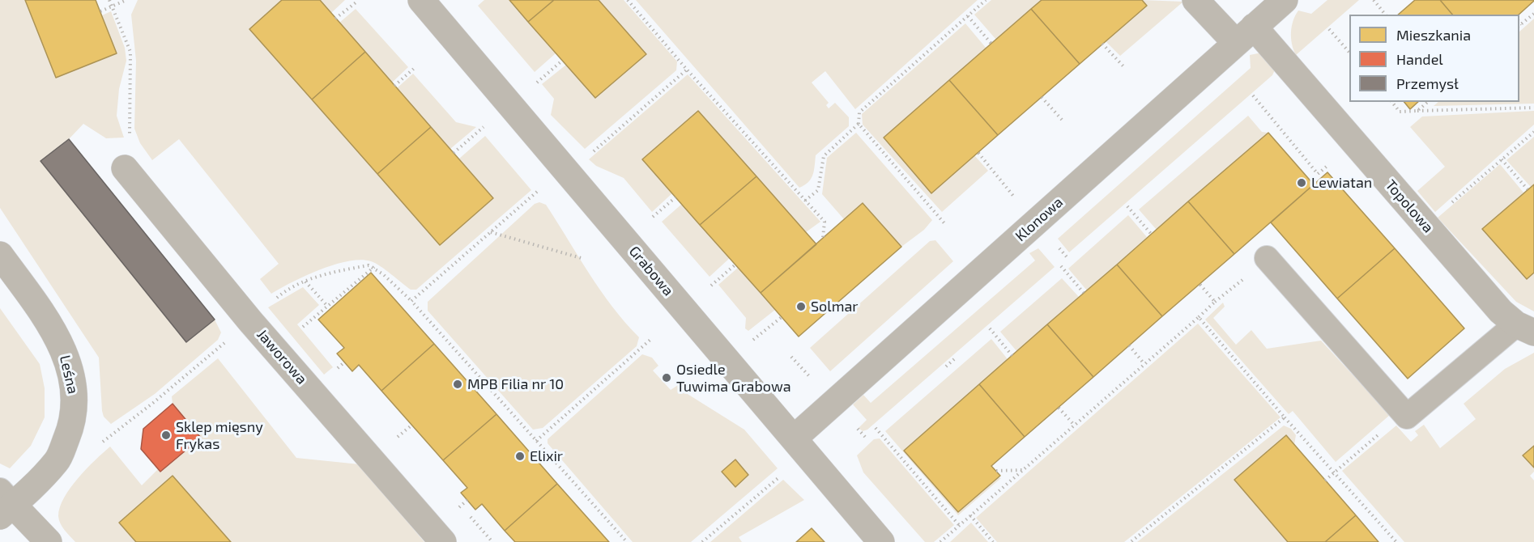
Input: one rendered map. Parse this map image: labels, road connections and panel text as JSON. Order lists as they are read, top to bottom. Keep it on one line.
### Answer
{"streets":{"street":["Topolowa","Klonowa","Grabowa","Jaworowa","Leśna"]},"crossings":[["Topolowa","Klonowa"],["Klonowa","Grabowa"]],"places":["Lewiatan","Solmar","Osiedle Tuwima Grabowa","MPB Filia nr 10","Sklep mięsny Frykas","Elixir"],"legend":["Mieszkania","Handel","Przemysł"]}
